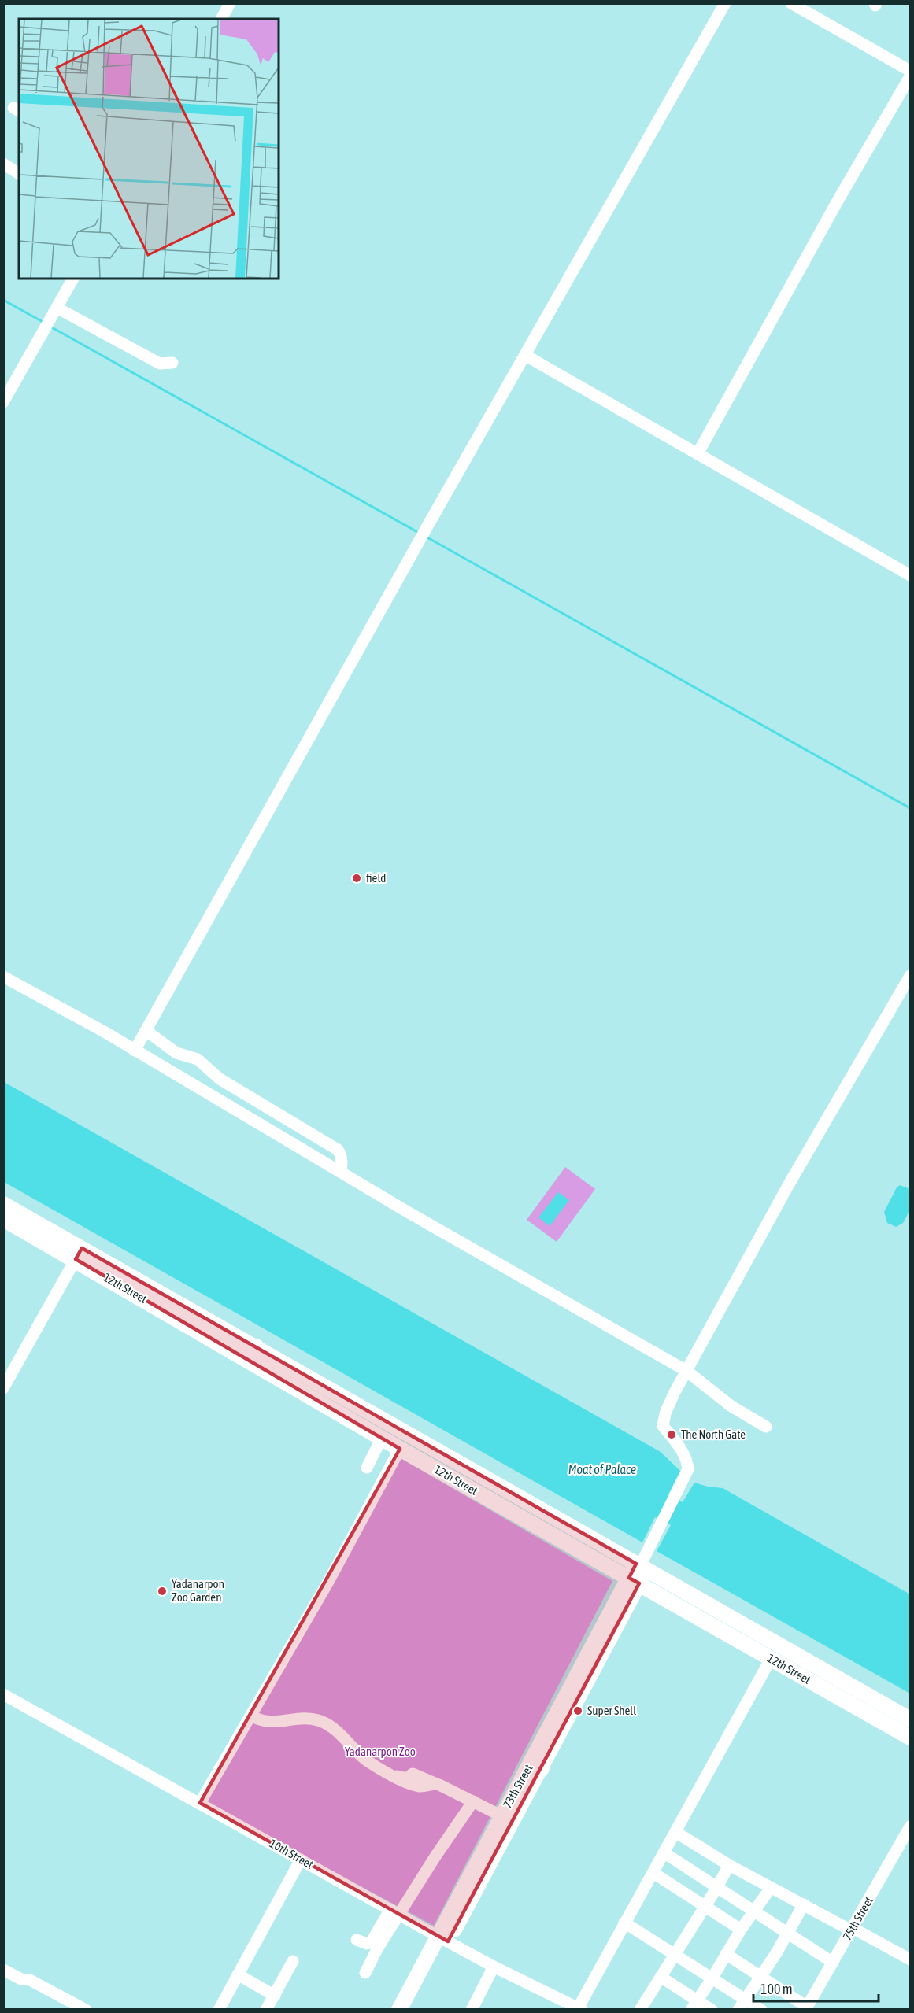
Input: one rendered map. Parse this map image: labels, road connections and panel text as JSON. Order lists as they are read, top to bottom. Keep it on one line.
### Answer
{"streets":{"main road":["12th Street","73th Street"],"street":["10th Street","75th Street"]},"crossings":[["12th Street","73th Street"],["73th Street","10th Street"]],"water":["Moat of Palace"],"parks":["Yadanarpon Zoo"],"places":["field","The North Gate","Yadanarpon Zoo Garden","Super Shell"],"scale_bar":"100 m"}
